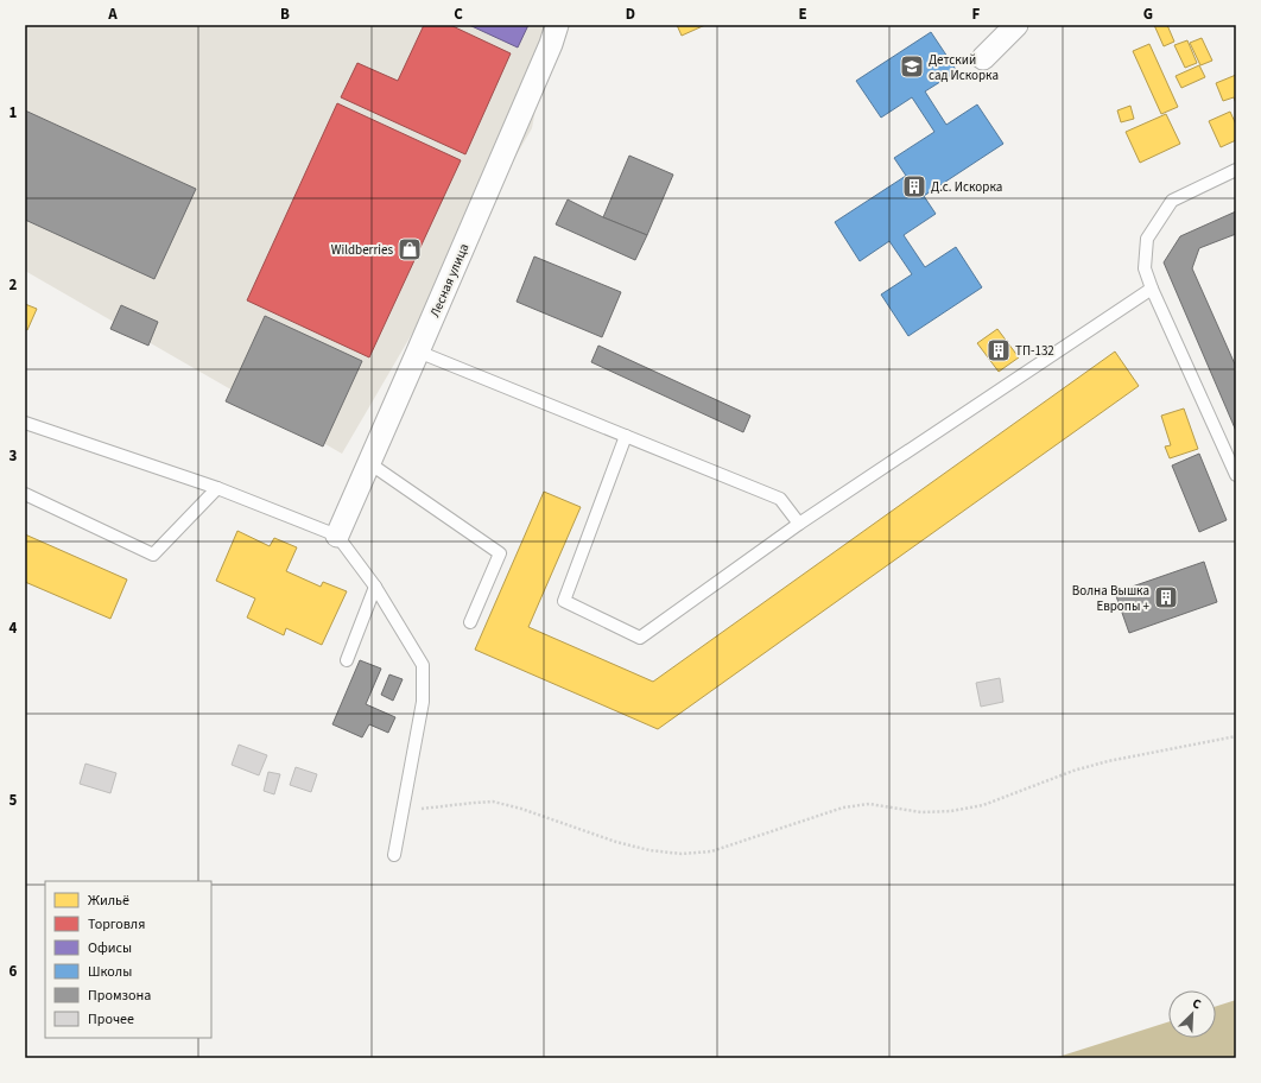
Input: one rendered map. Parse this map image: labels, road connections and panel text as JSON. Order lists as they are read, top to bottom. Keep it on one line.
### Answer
{"streets":{"street":["Лесная улица"]},"places":{"school or university":["Детский сад Искорка"],"building":["Д.с. Искорка","ТП-132","Волна Вышка Европы +"],"shop":["Wildberries"]},"legend":["Жильё","Торговля","Офисы","Школы","Промзона","Прочее"],"north":"top right","grid":{"columns":["A","B","C","D","E","F","G"],"rows":["1","2","3","4","5","6"]}}
